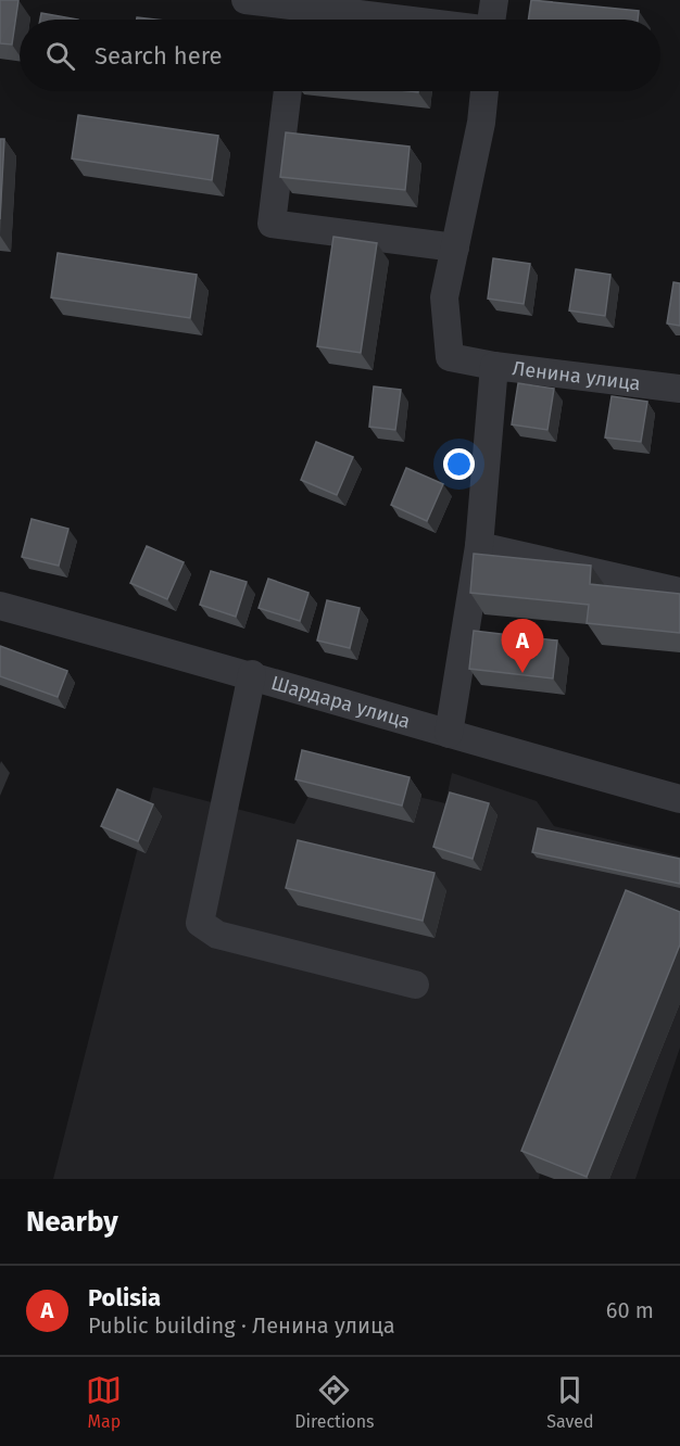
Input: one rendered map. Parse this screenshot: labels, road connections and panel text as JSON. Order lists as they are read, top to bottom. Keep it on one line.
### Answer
{"streets":{"street":["Ленина улица","Шардара улица"]},"crossings":[["Ленина улица","Шардара улица"]],"page":{"search":"Search here","pins":"A","heading":"Nearby","list":[{"mark":"A","name":"Polisia","note":"Public building · Ленина улица","value":"60 m"}],"nav":["Map","Directions","Saved"]}}
